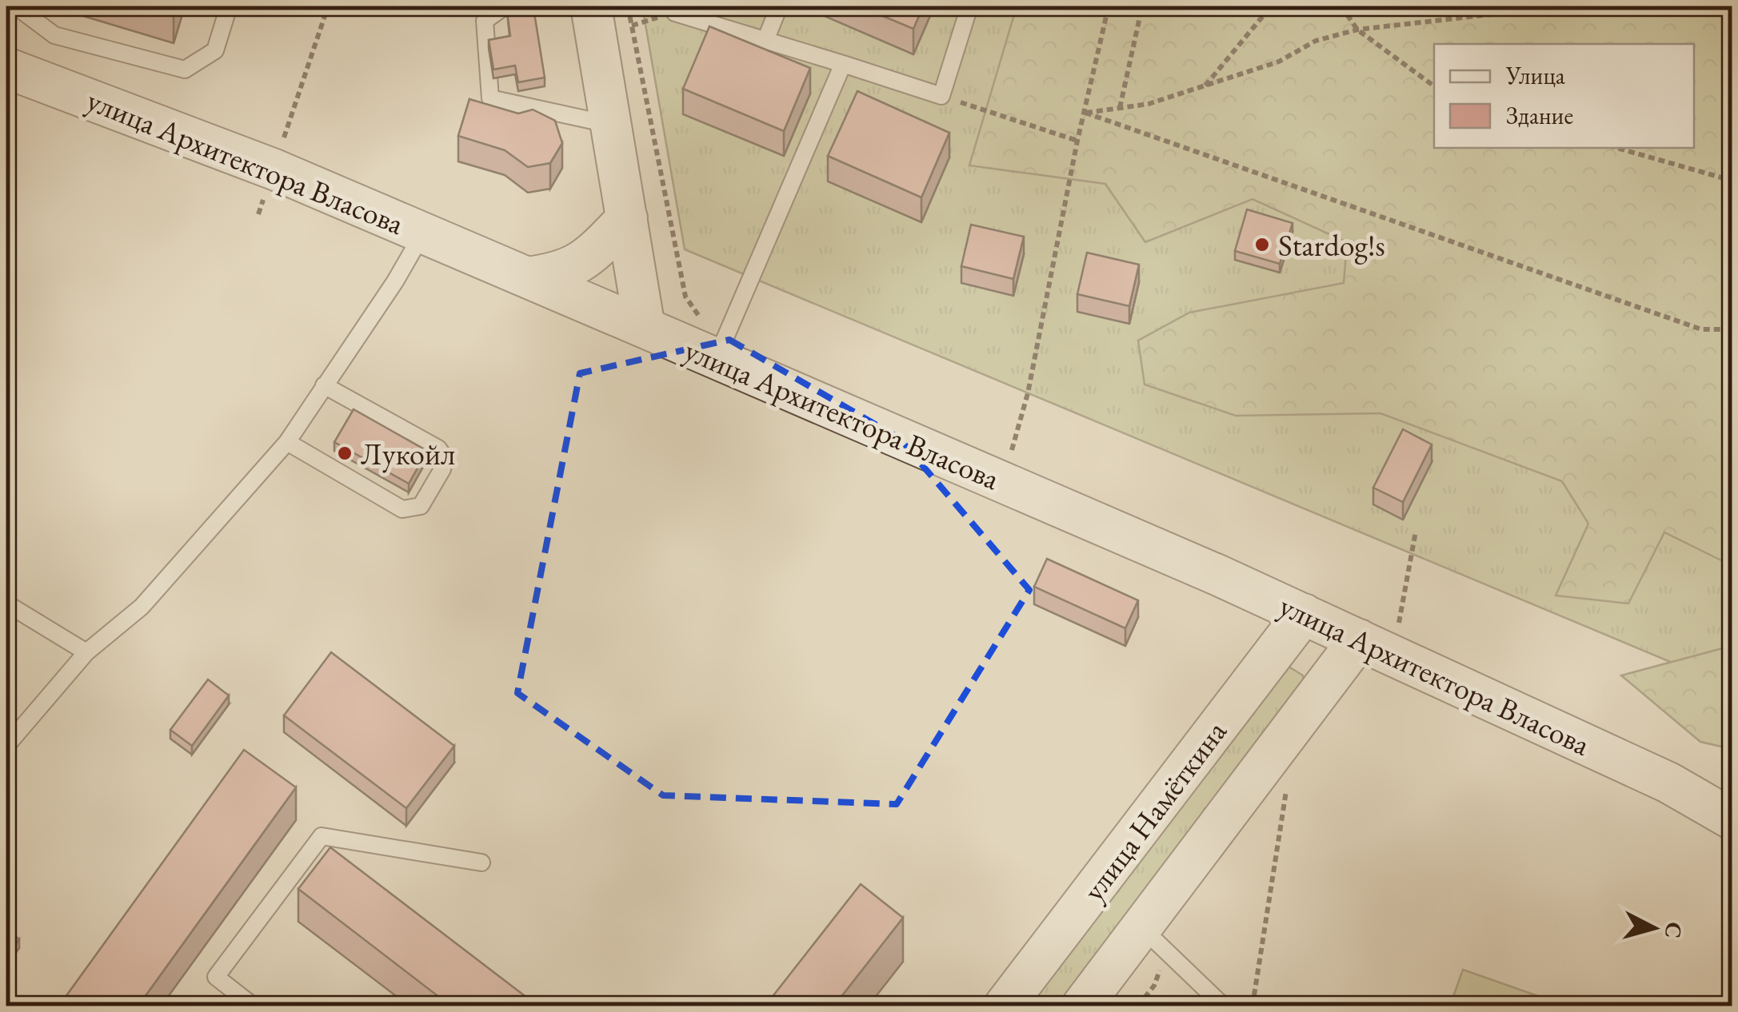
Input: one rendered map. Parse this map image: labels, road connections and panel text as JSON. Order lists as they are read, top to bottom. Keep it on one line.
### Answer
{"streets":{"street":["улица Архитектора Власова","улица Намёткина"]},"crossings":[["улица Архитектора Власова","улица Намёткина"]],"places":["Stardog!s","Лукойл"],"legend":["Улица","Здание"],"north":"right"}
